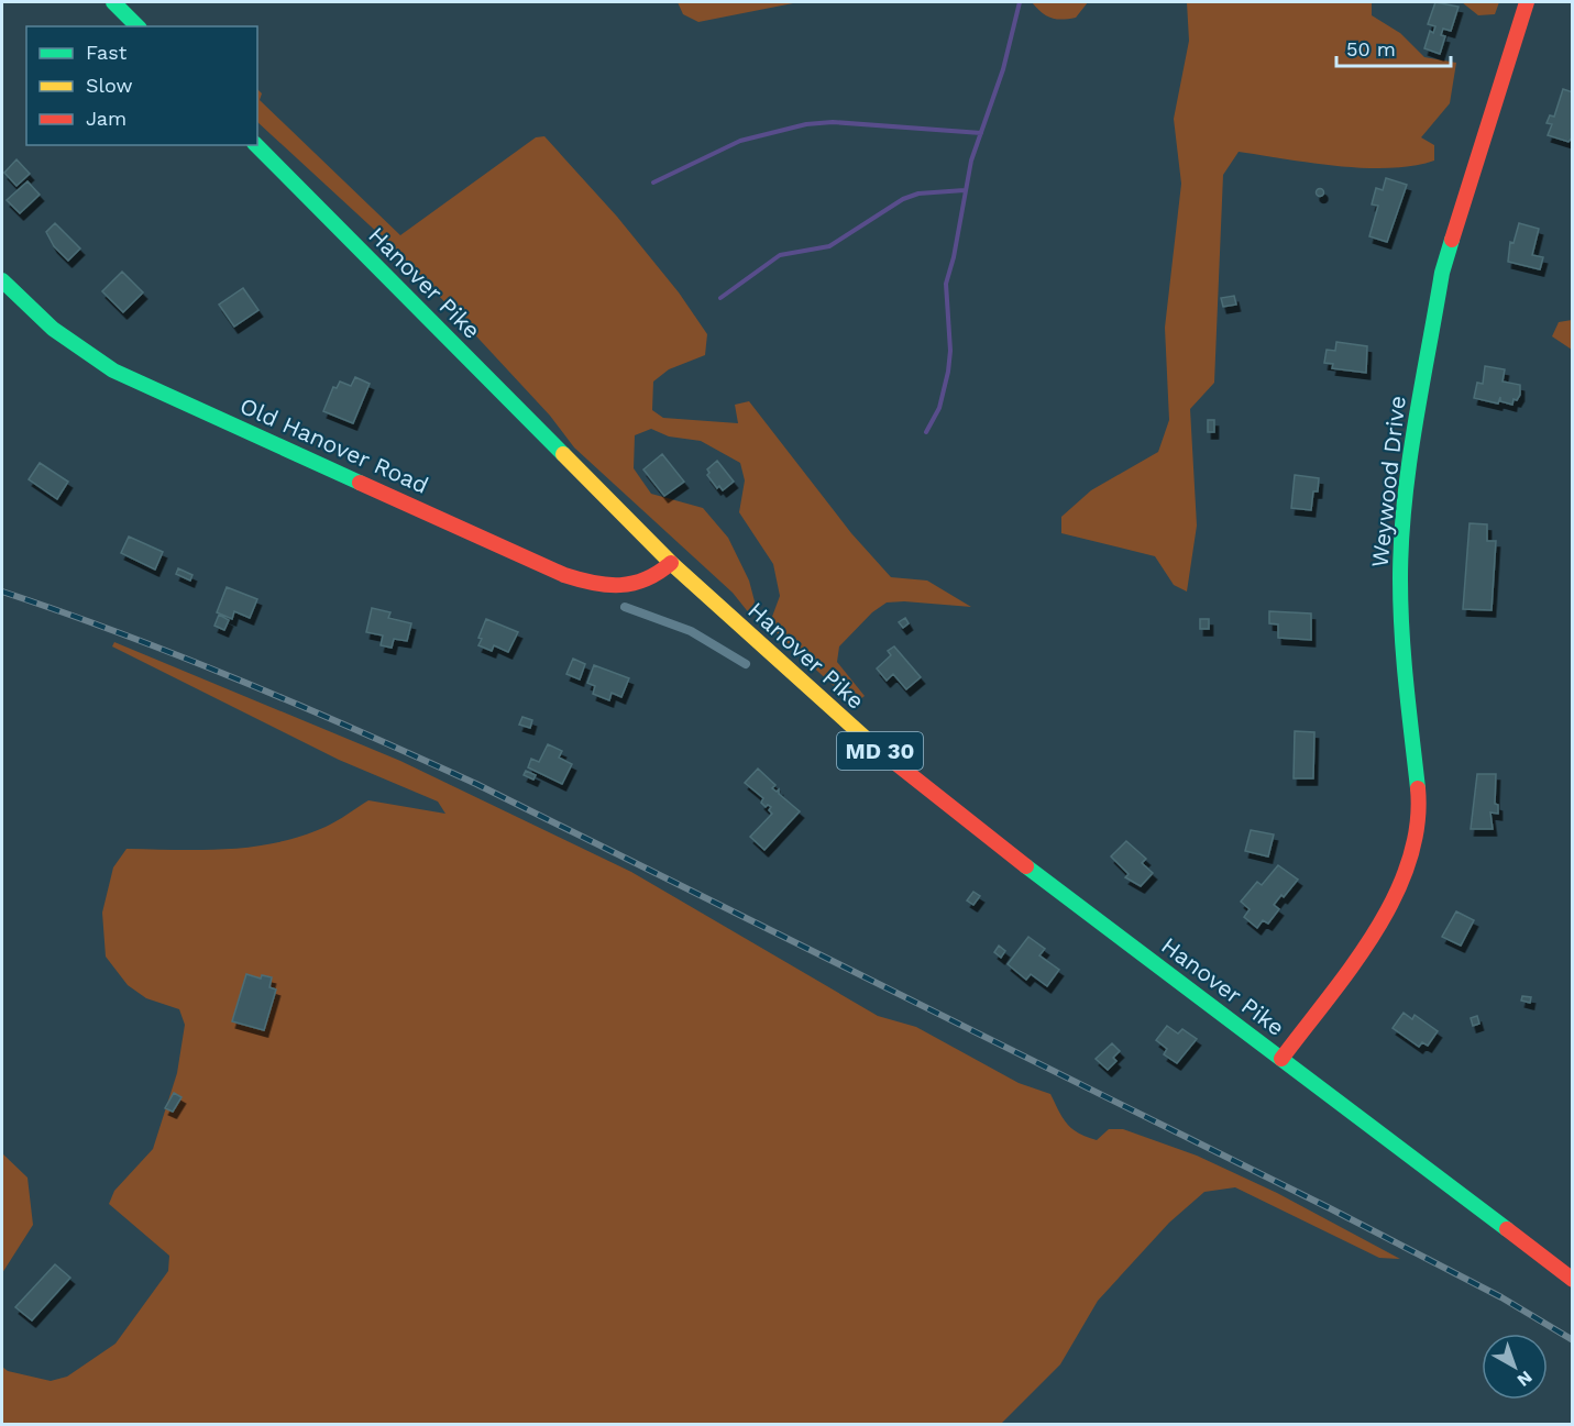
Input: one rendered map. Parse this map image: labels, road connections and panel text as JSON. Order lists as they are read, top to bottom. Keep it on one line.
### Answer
{"streets":{"main road":["Hanover Pike","Old Hanover Road","Weywood Drive","MD 30"]},"crossings":[["Hanover Pike","Old Hanover Road"],["Hanover Pike","Weywood Drive"]],"legend":["Fast","Slow","Jam"],"scale_bar":"50 m","north":"bottom right"}
